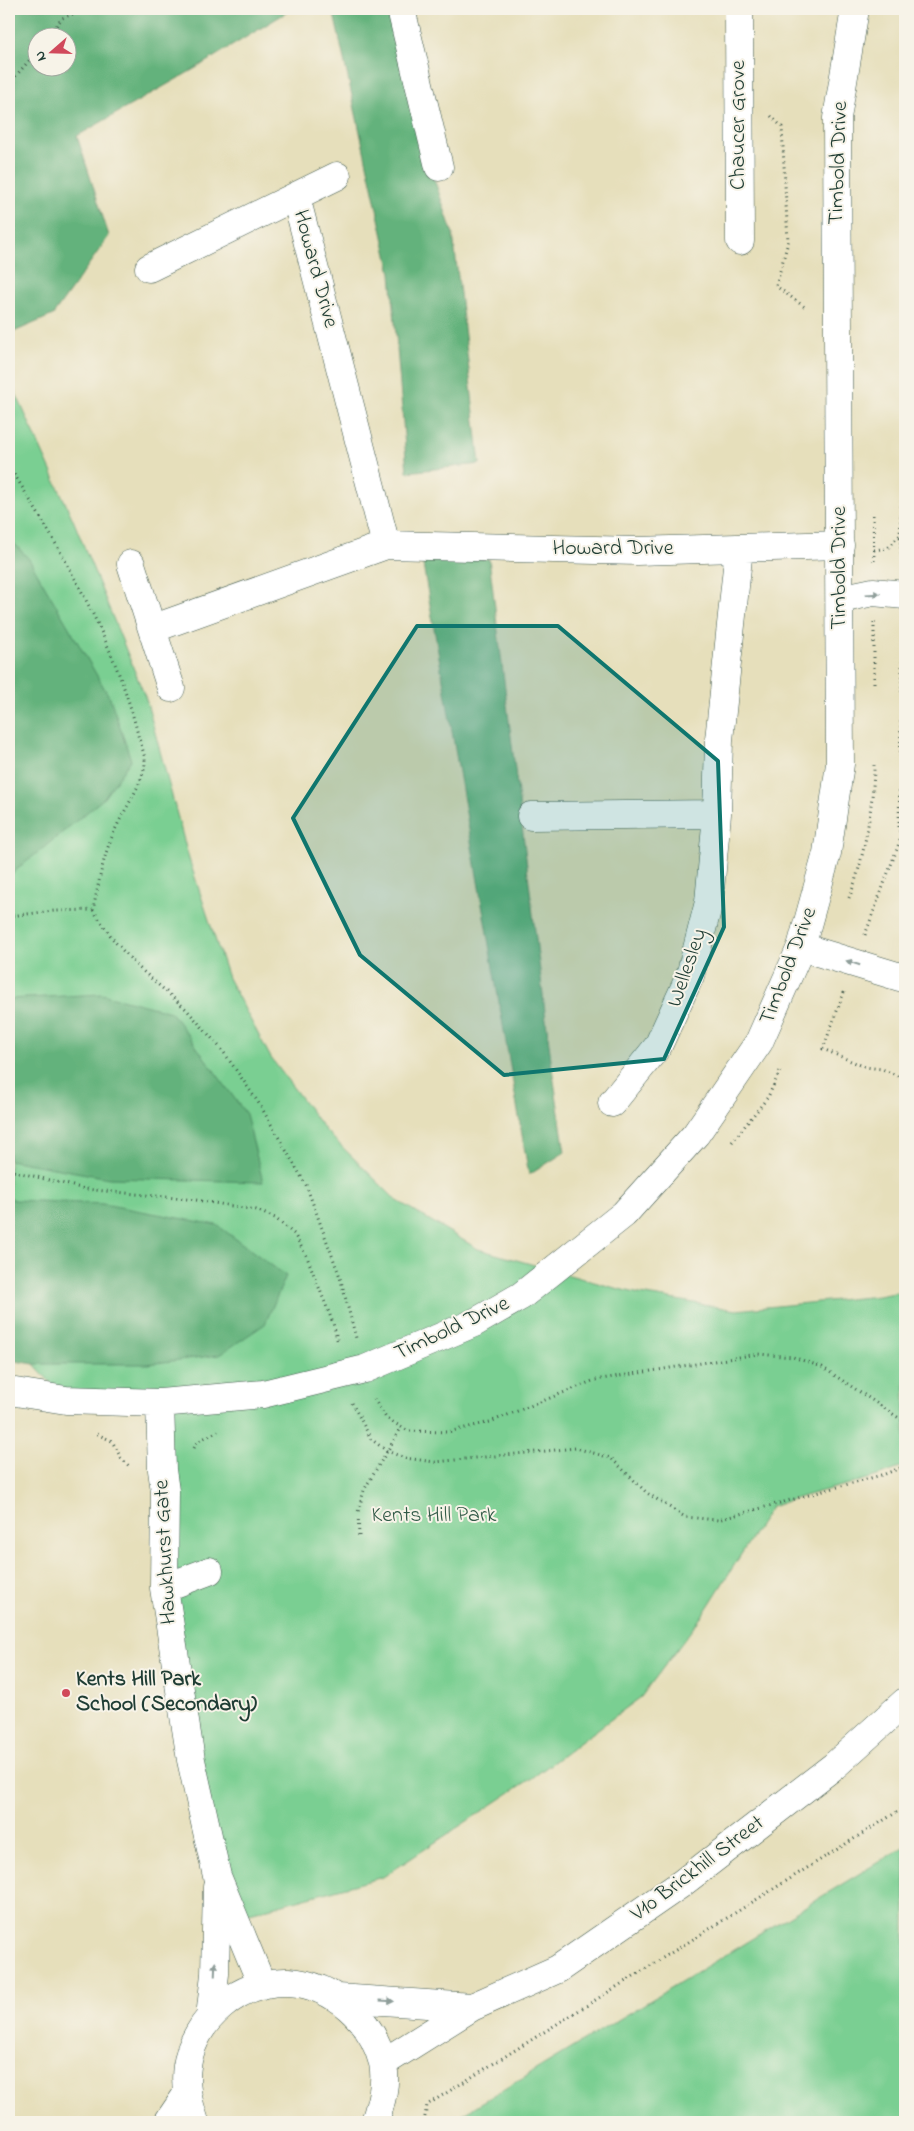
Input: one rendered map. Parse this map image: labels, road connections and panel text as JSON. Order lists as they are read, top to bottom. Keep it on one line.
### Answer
{"streets":{"street":["Chaucer Grove","Timbold Drive","Howard Drive","Wellesley","Hawkhurst Gate","V10 Brickhill Street"]},"crossings":[["Timbold Drive","Howard Drive"],["Timbold Drive","Hawkhurst Gate"],["Howard Drive","Wellesley"]],"parks":["Kents Hill Park"],"places":["Kents Hill Park School (Secondary)"],"north":"left"}
